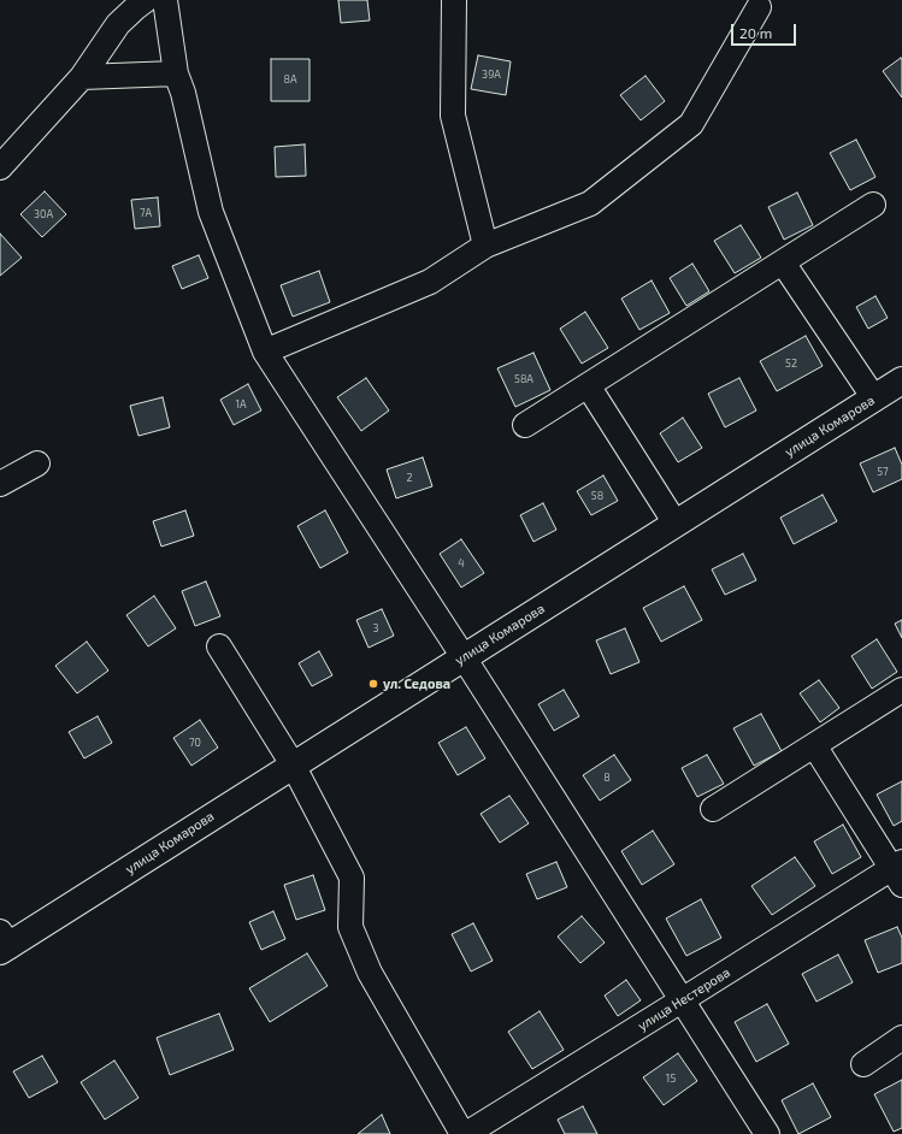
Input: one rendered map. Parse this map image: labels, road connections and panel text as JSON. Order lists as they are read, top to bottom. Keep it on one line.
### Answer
{"streets":{"main road":["улица Комарова"],"street":["улица Нестерова"]},"places":["ул. Седова"],"house_numbers":["39А","8А","7А","30А","52","58А","1А","57","2","58","4","3","70","8","15"],"scale_bar":"20 m"}
